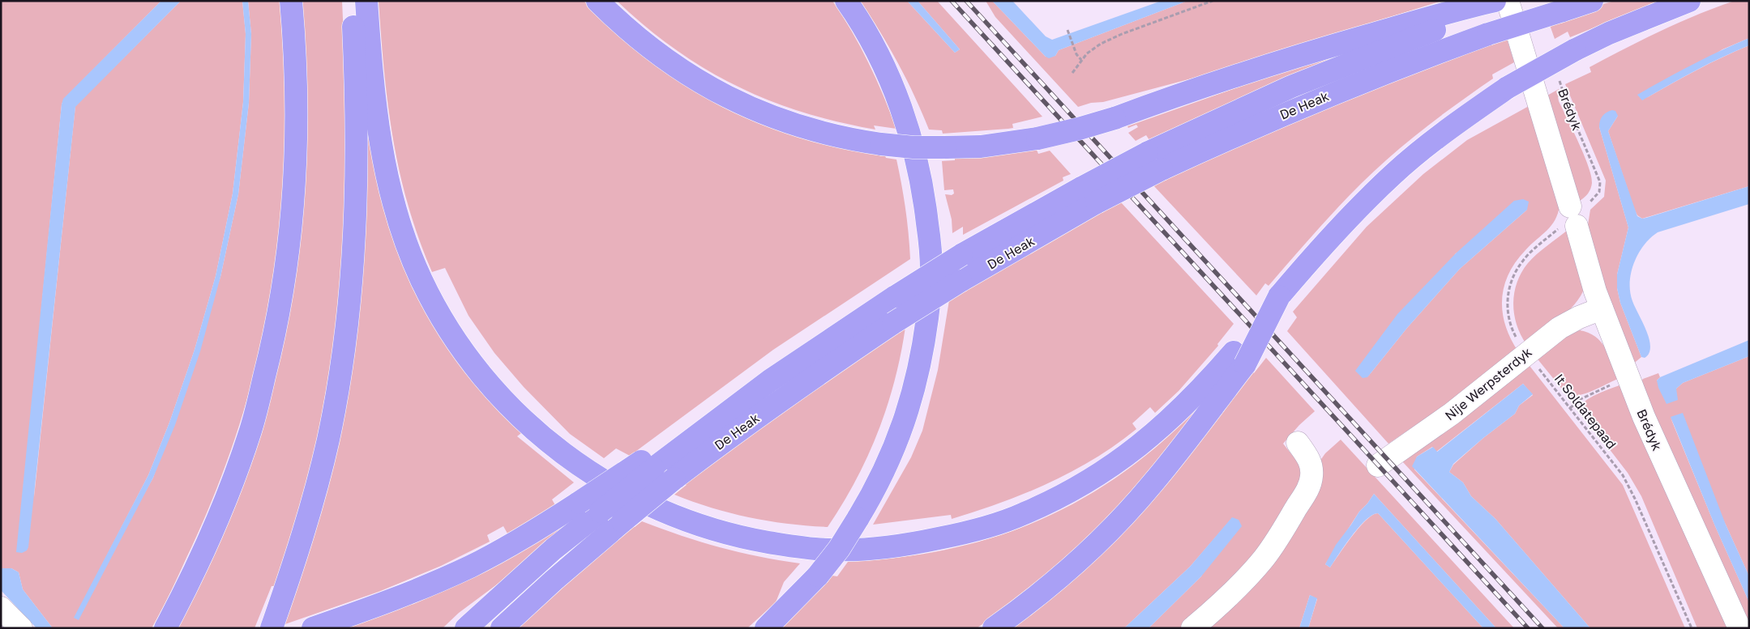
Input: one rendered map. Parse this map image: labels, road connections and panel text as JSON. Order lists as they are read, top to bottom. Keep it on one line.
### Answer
{"streets":{"highway":["De Heak"],"street":["Brédyk","Nije Werpsterdyk"],"path":["It Soldatepaad"]},"crossings":[["De Heak","Brédyk"],["Brédyk","Nije Werpsterdyk"],["Brédyk","It Soldatepaad"],["Nije Werpsterdyk","It Soldatepaad"]]}
